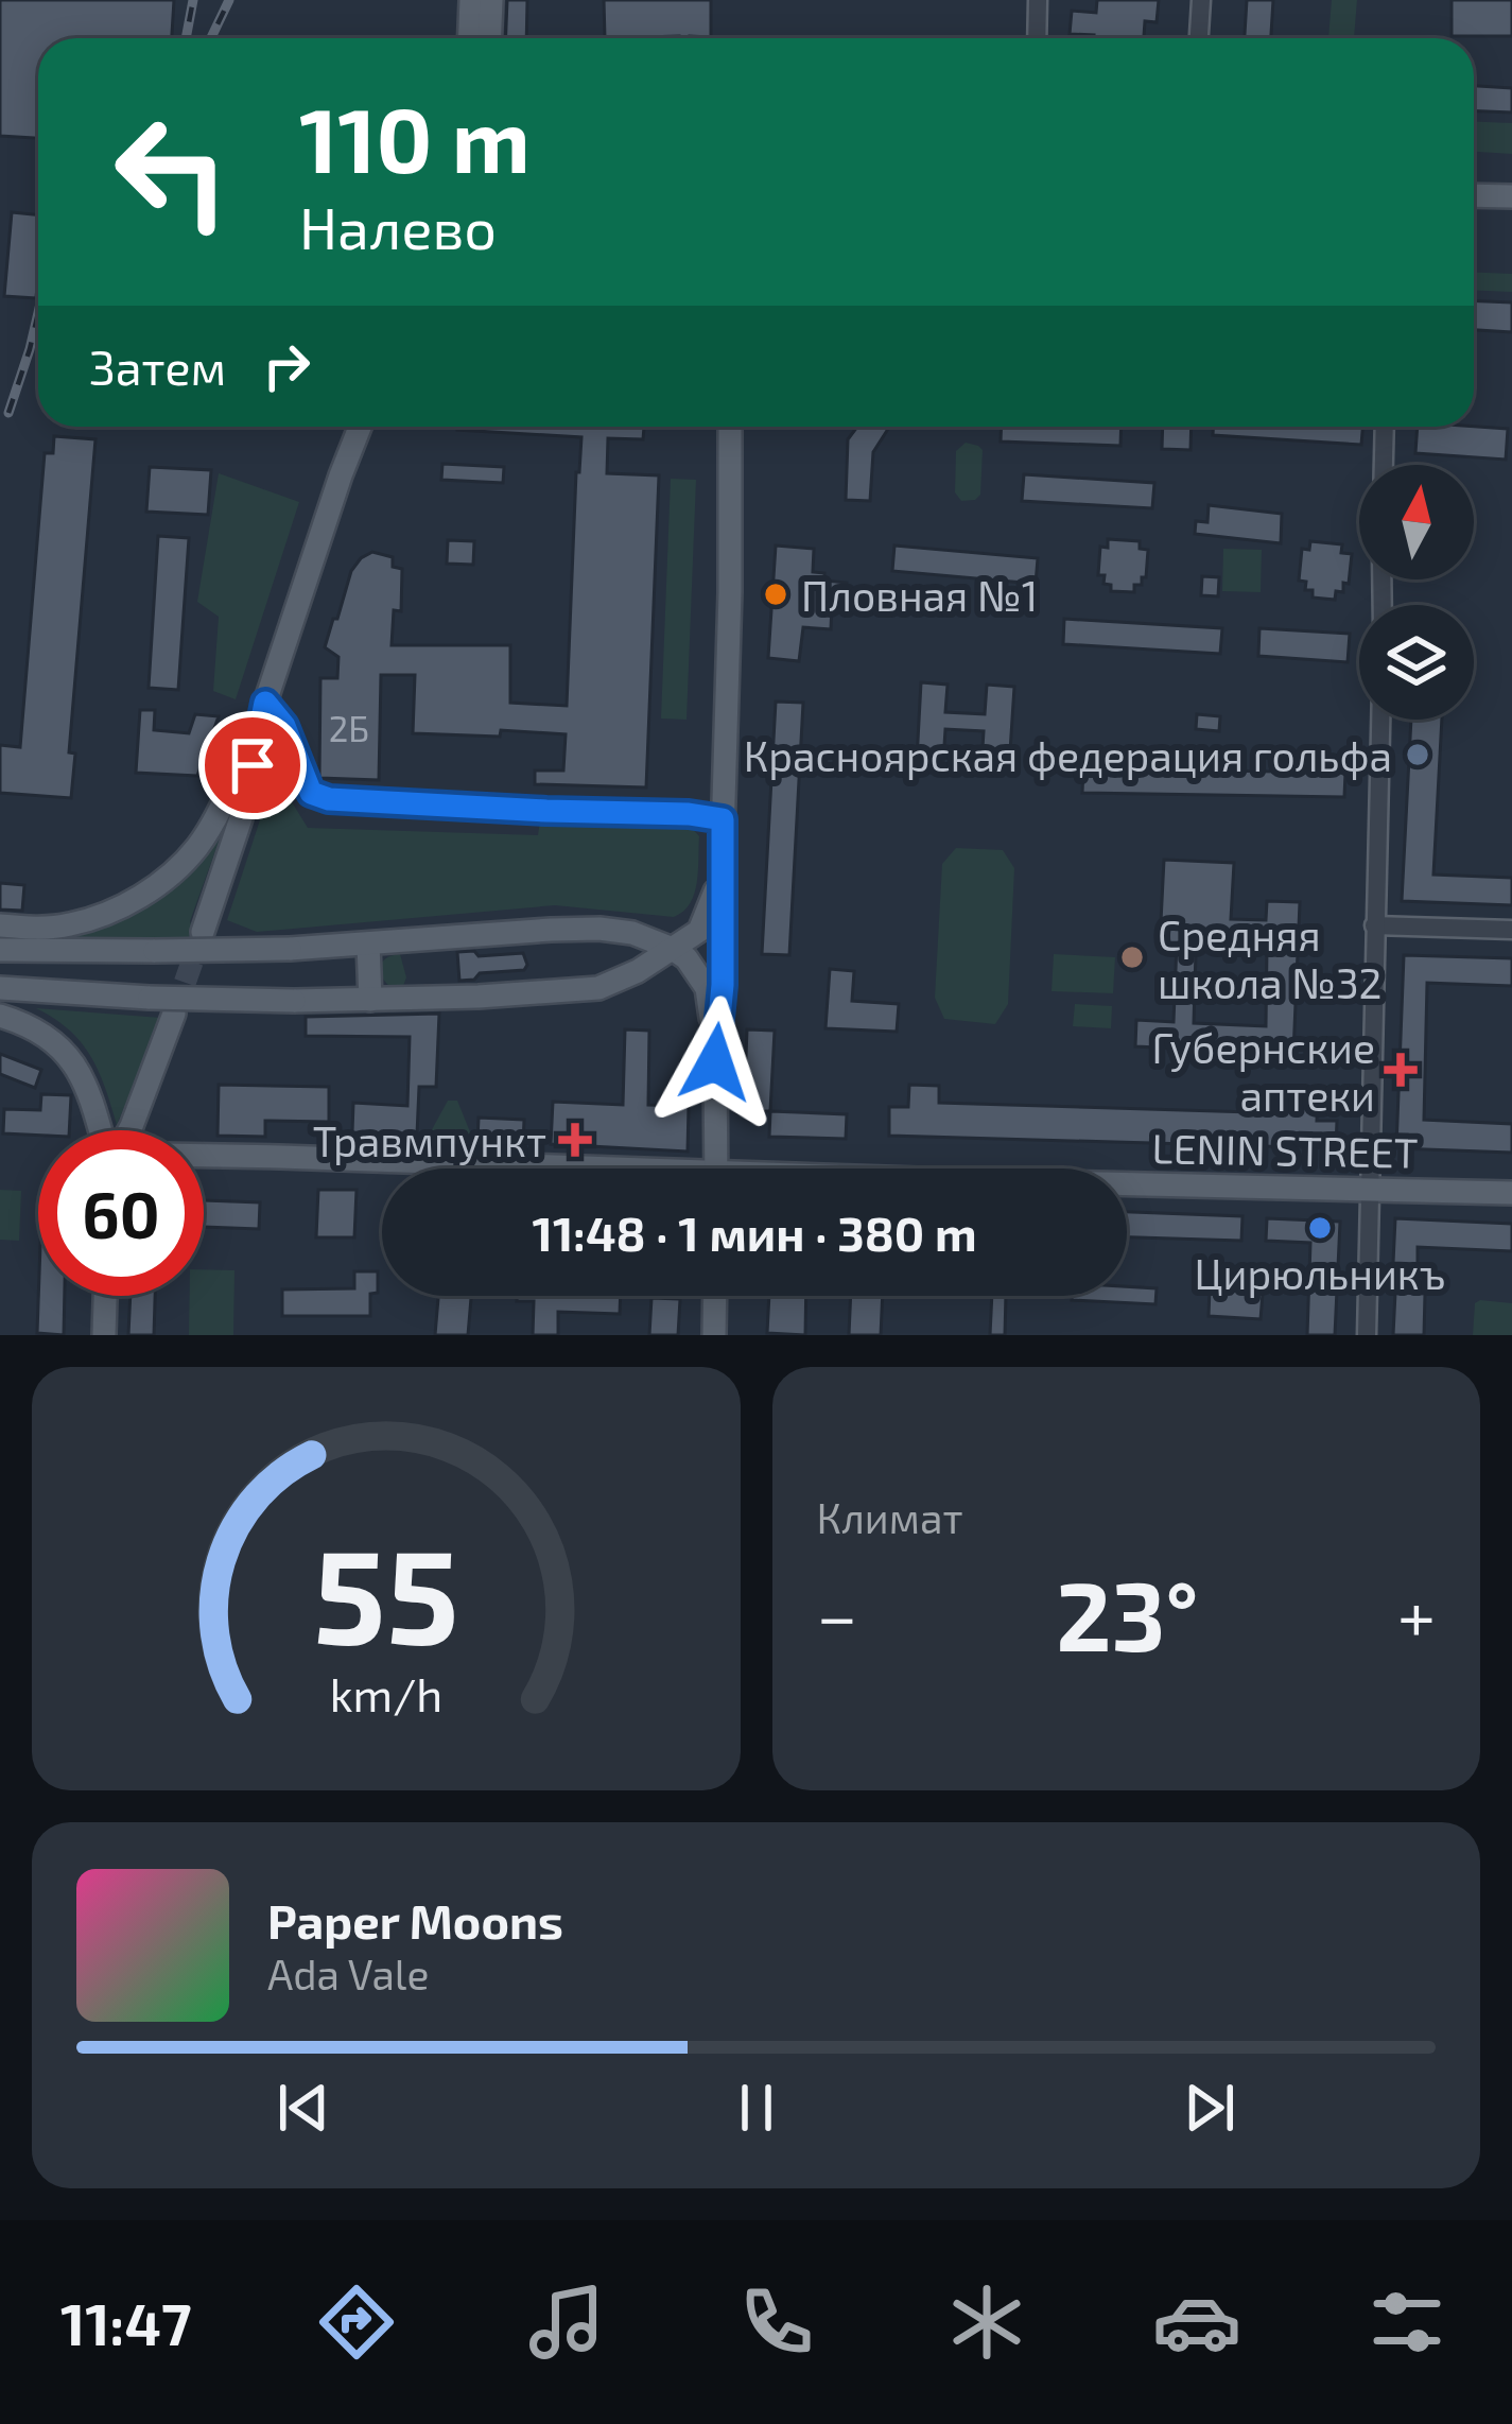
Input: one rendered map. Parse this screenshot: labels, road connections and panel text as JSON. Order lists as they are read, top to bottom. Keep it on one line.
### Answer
{"streets":{"main road":["LENIN STREET"]},"places":{"other":["Пловная №1","Красноярская федерация гольфа","Средняя школа №32","Цирюльникъ"],"health":["Губернские аптеки","Травмпункт"]},"house_numbers":["2Б"],"north":"top","page":{"turn":["110 m","Налево"],"then":"Затем","limit":"60","trip":"11:48 · 1 мин · 380 m","tile":"Климат","heat":["−","23°","+"],"song":["Paper Moons","Ada Vale"],"tabs":"11:47","gauge":["55","km/h"]}}
